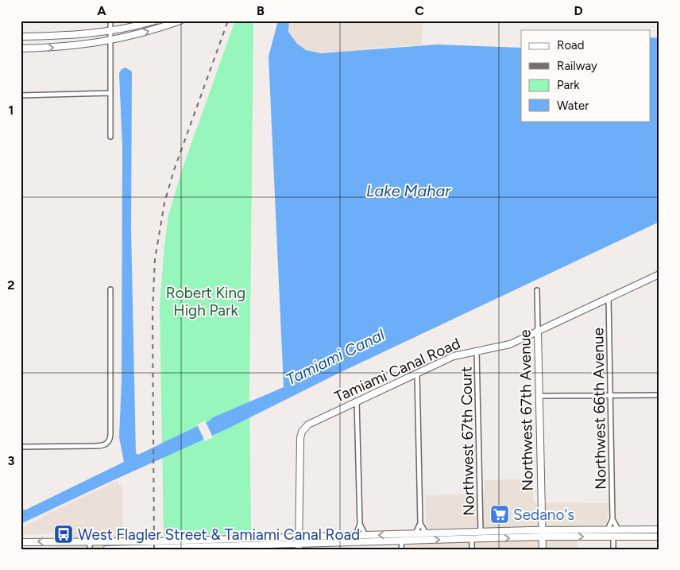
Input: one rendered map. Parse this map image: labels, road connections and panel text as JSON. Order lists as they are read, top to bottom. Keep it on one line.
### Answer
{"streets":{"main road":["Tamiami Canal Road","Northwest 67th Avenue"],"street":["Northwest 66th Avenue","Northwest 67th Court"]},"crossings":[["Tamiami Canal Road","Northwest 66th Avenue"],["Tamiami Canal Road","Northwest 67th Avenue"],["Tamiami Canal Road","Northwest 67th Court"]],"water":["Lake Mahar","Tamiami Canal"],"parks":["Robert King High Park"],"places":{"supermarket":["Sedano's"],"bus stop":["West Flagler Street & Tamiami Canal Road"]},"legend":["Road","Railway","Park","Water"],"grid":{"columns":["A","B","C","D"],"rows":["1","2","3"]}}
